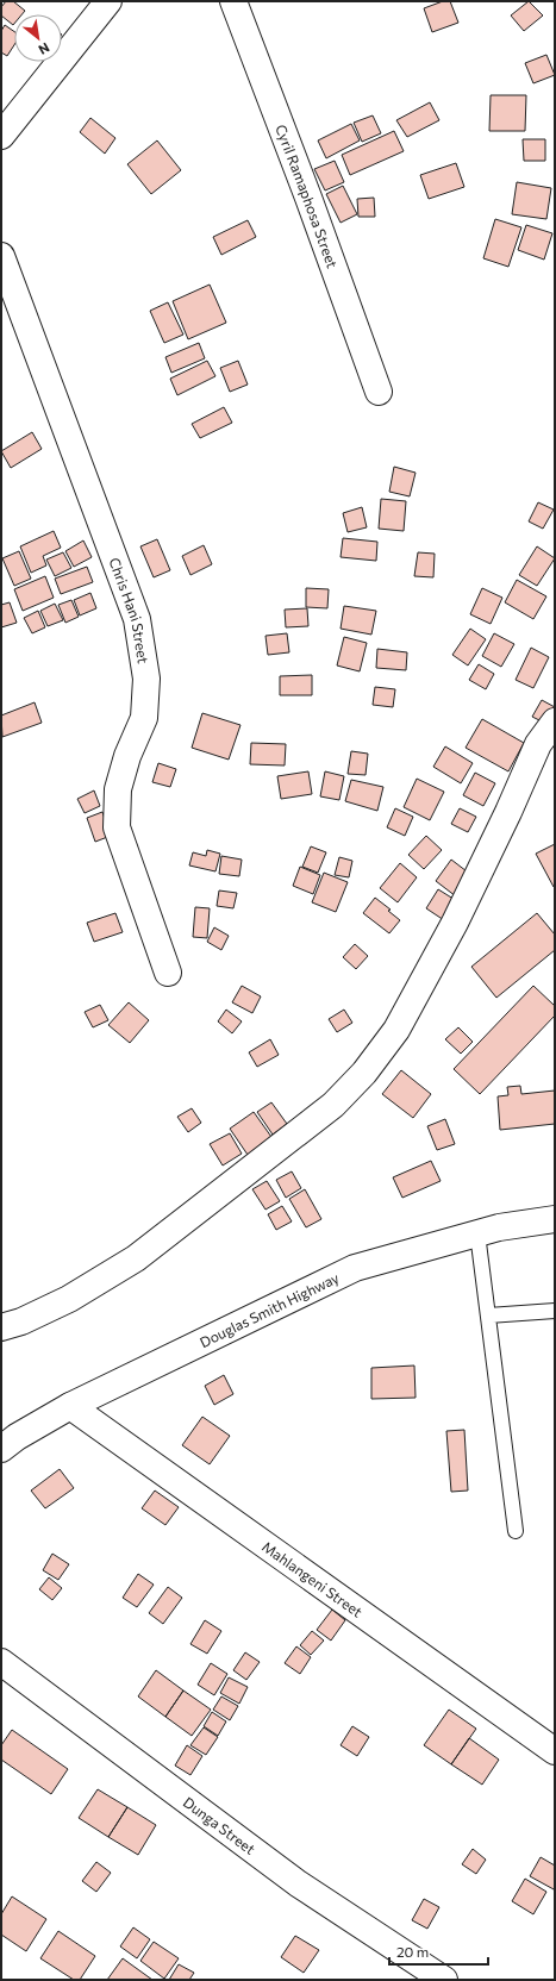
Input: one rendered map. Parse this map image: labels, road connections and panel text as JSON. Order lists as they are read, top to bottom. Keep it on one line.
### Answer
{"streets":{"street":["Cyril Ramaphosa Street","Chris Hani Street","Douglas Smith Highway","Mahlangeni Street","Dunga Street"]},"crossings":[["Douglas Smith Highway","Mahlangeni Street"]],"scale_bar":"20 m","north":"bottom right"}
